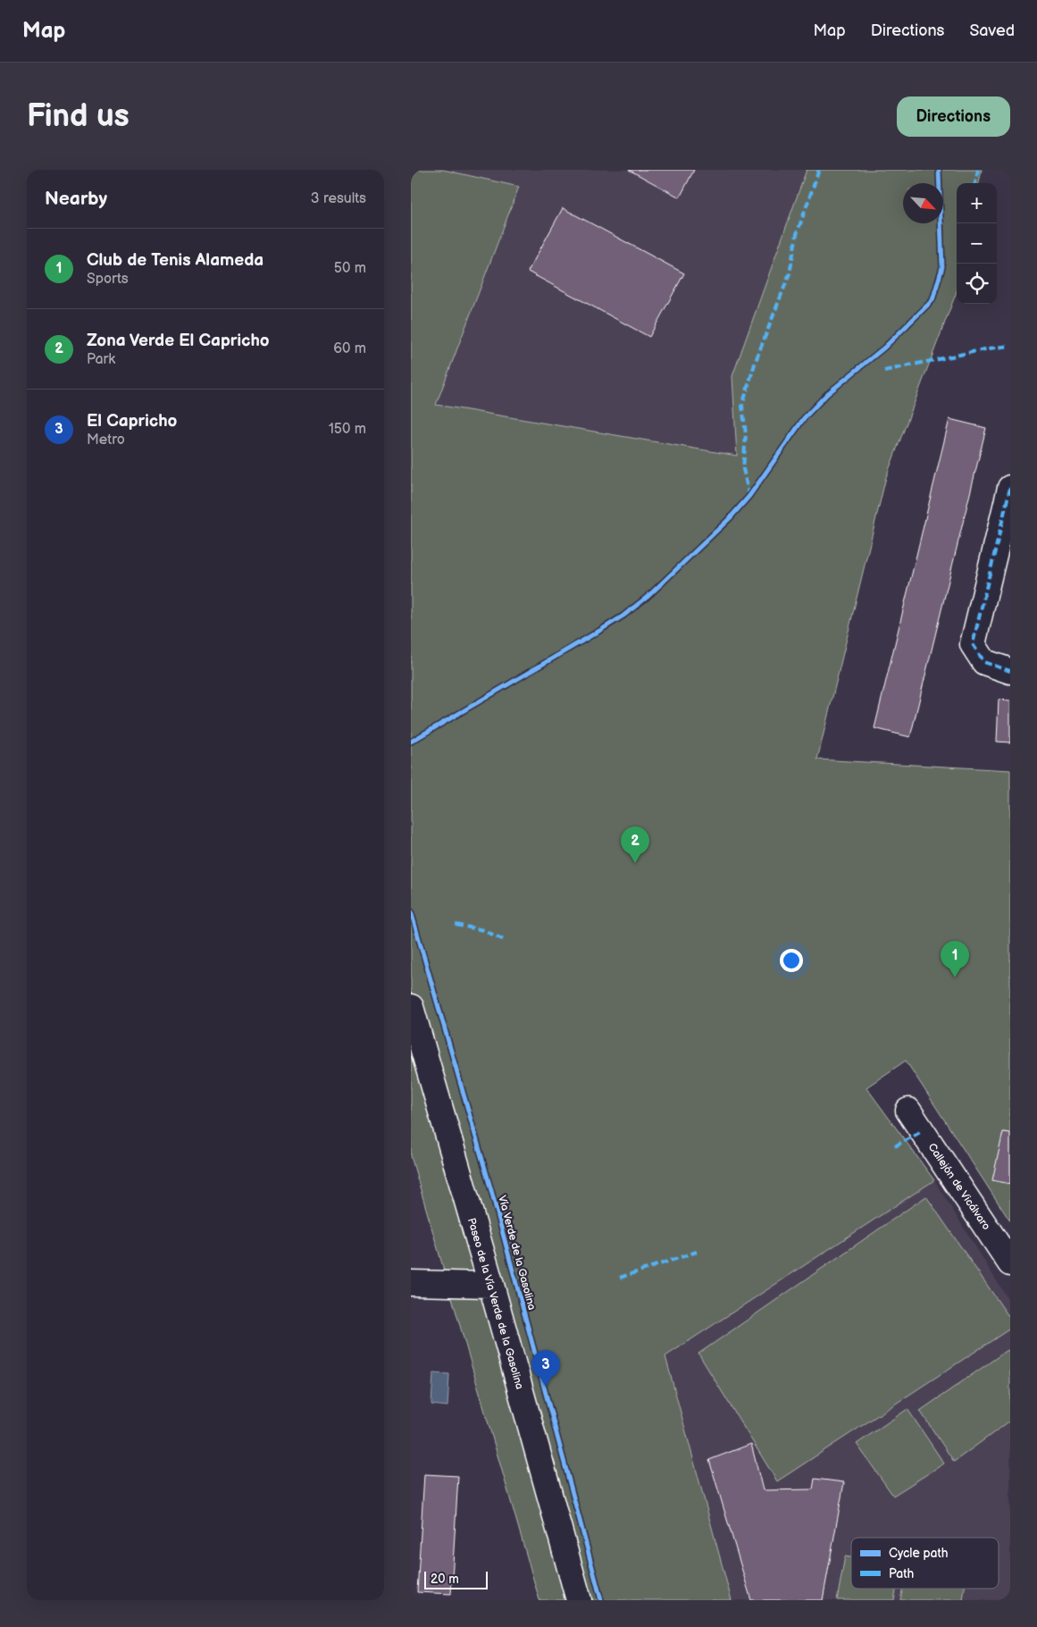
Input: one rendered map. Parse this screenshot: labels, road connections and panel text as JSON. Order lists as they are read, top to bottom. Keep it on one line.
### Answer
{"streets":{"street":["Callejón de Vicálvaro","Paseo de la Vía Verde de la Gasolina"],"cycle path":["Vía Verde de la Gasolina"]},"legend":["Cycle path","Path"],"scale_bar":"20 m","north":"bottom right","page":{"header":"Map","nav":["Map","Directions","Saved"],"buttons":"Directions","title":"Find us","heading":["Nearby","3 results"],"map_buttons":["+","−"],"list":[{"mark":"1","name":"Club de Tenis Alameda","note":"Sports","value":"50 m"},{"mark":"2","name":"Zona Verde El Capricho","note":"Park","value":"60 m"},{"mark":"3","name":"El Capricho","note":"Metro","value":"150 m"}],"pins":["2","1","3"],"scale":"20 m"}}
